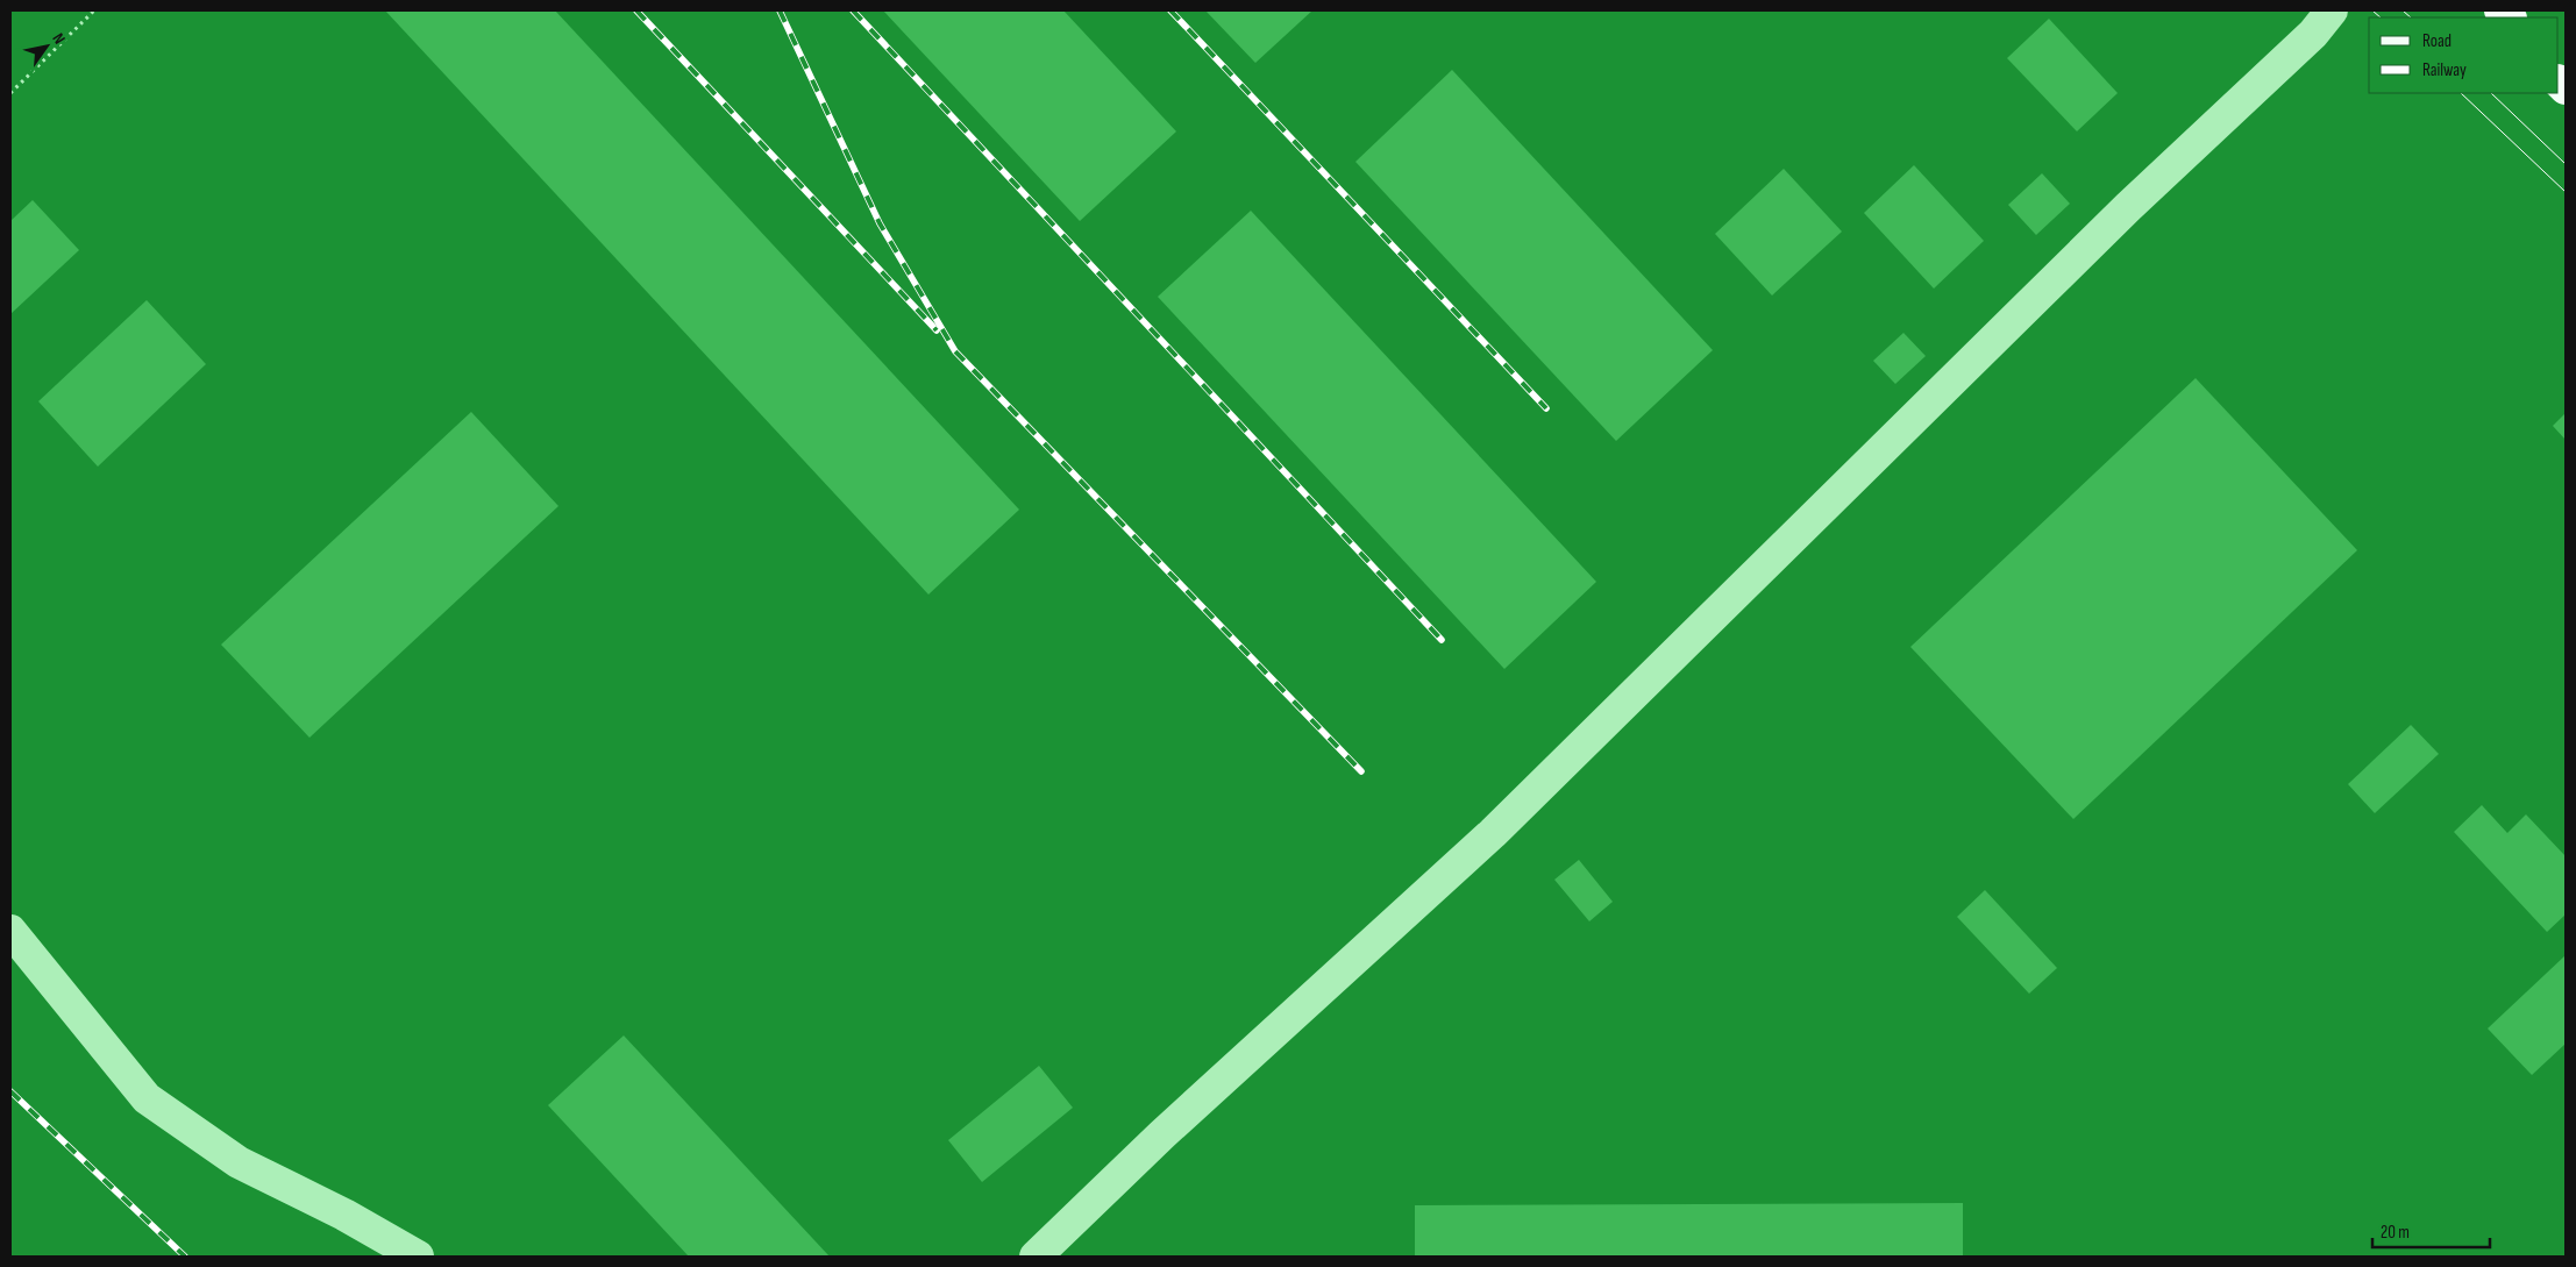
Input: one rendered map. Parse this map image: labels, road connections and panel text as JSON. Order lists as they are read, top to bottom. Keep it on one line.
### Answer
{"legend":["Road","Railway"],"scale_bar":"20 m","north":"top right"}
